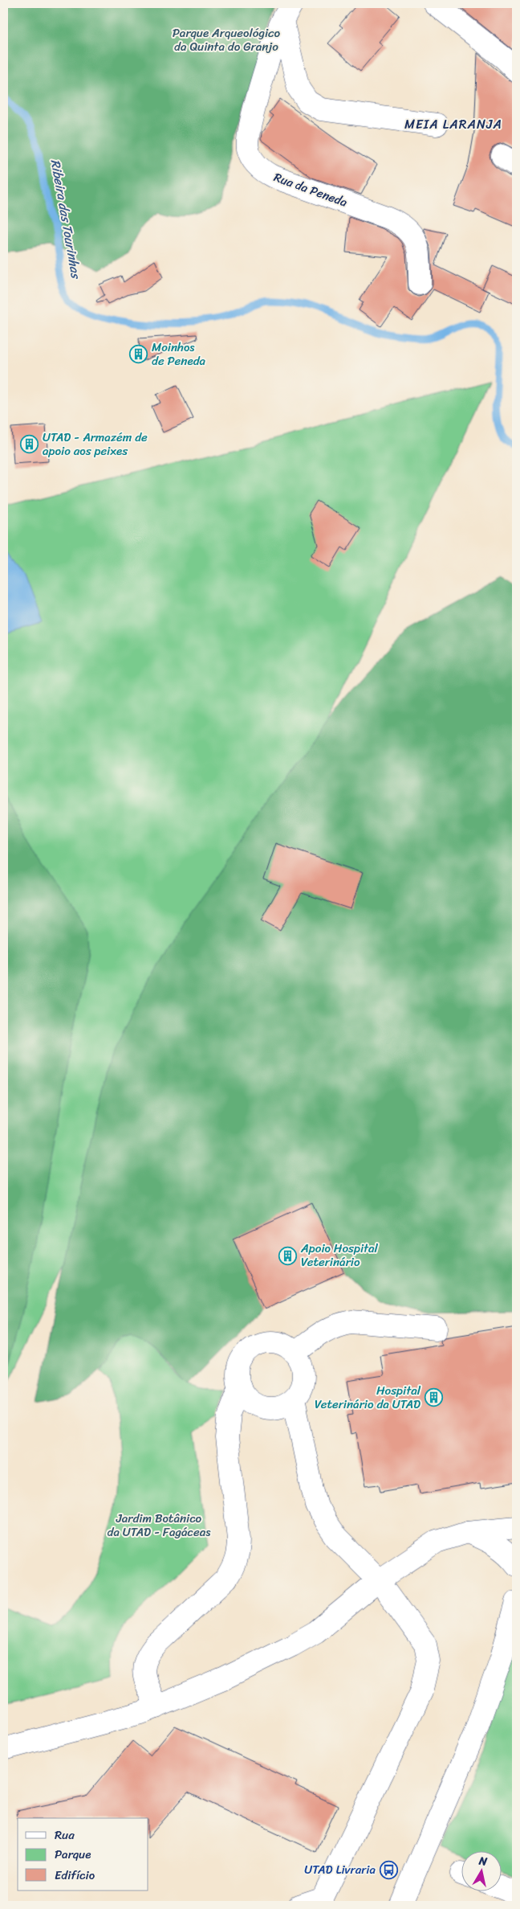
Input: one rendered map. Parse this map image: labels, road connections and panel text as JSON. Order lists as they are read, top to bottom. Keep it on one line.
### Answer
{"streets":{"street":["Rua da Peneda"]},"districts":["MEIA LARANJA"],"water":["Ribeira das Tourinhas"],"parks":["Parque Arqueológico da Quinta do Granjo","Jardim Botânico da UTAD - Fagáceas"],"places":{"building":["Moinhos de Peneda","UTAD - Armazém de apoio aos peixes","Apoio Hospital Veterinário","Hospital Veterinário da UTAD"],"bus stop":["UTAD Livraria"]},"legend":["Rua","Parque","Edifício"],"north":"top"}
